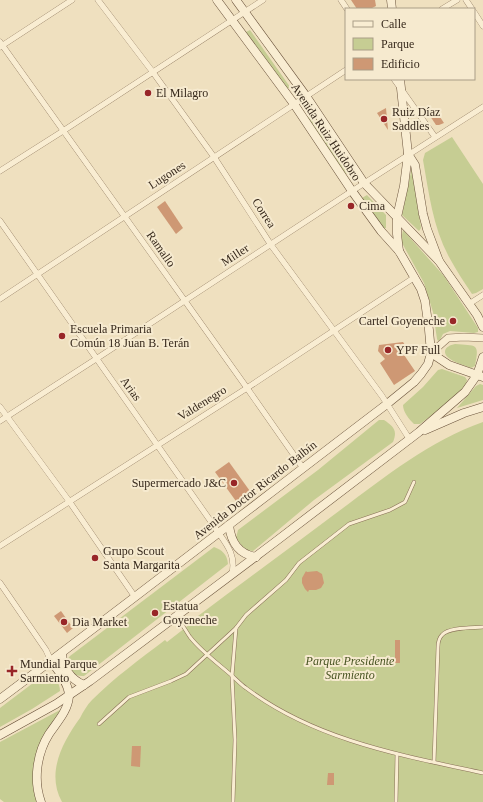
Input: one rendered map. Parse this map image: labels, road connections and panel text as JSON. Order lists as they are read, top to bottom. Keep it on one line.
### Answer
{"streets":{"main road":["Avenida Ruiz Huidobro","Avenida Doctor Ricardo Balbín"],"street":["Lugones","Correa","Ramallo","Miller","Arias","Valdenegro"]},"crossings":[["Avenida Ruiz Huidobro","Lugones"],["Avenida Ruiz Huidobro","Miller"],["Avenida Ruiz Huidobro","Valdenegro"],["Avenida Ruiz Huidobro","Avenida Doctor Ricardo Balbín"],["Lugones","Correa"],["Lugones","Ramallo"],["Lugones","Arias"],["Correa","Miller"],["Correa","Valdenegro"],["Correa","Avenida Doctor Ricardo Balbín"],["Ramallo","Miller"],["Ramallo","Valdenegro"],["Ramallo","Avenida Doctor Ricardo Balbín"],["Miller","Arias"],["Arias","Valdenegro"],["Arias","Avenida Doctor Ricardo Balbín"],["Valdenegro","Avenida Doctor Ricardo Balbín"]],"parks":["Parque Presidente Sarmiento"],"places":{"other":["El Milagro","Ruiz Díaz Saddles","Cima","Cartel Goyeneche","Escuela Primaria Común 18 Juan B. Terán","YPF Full","Supermercado J&C","Grupo Scout Santa Margarita","Estatua Goyeneche","Dia Market"],"health":["Mundial Parque Sarmiento"]},"legend":["Calle","Parque","Edificio"]}
